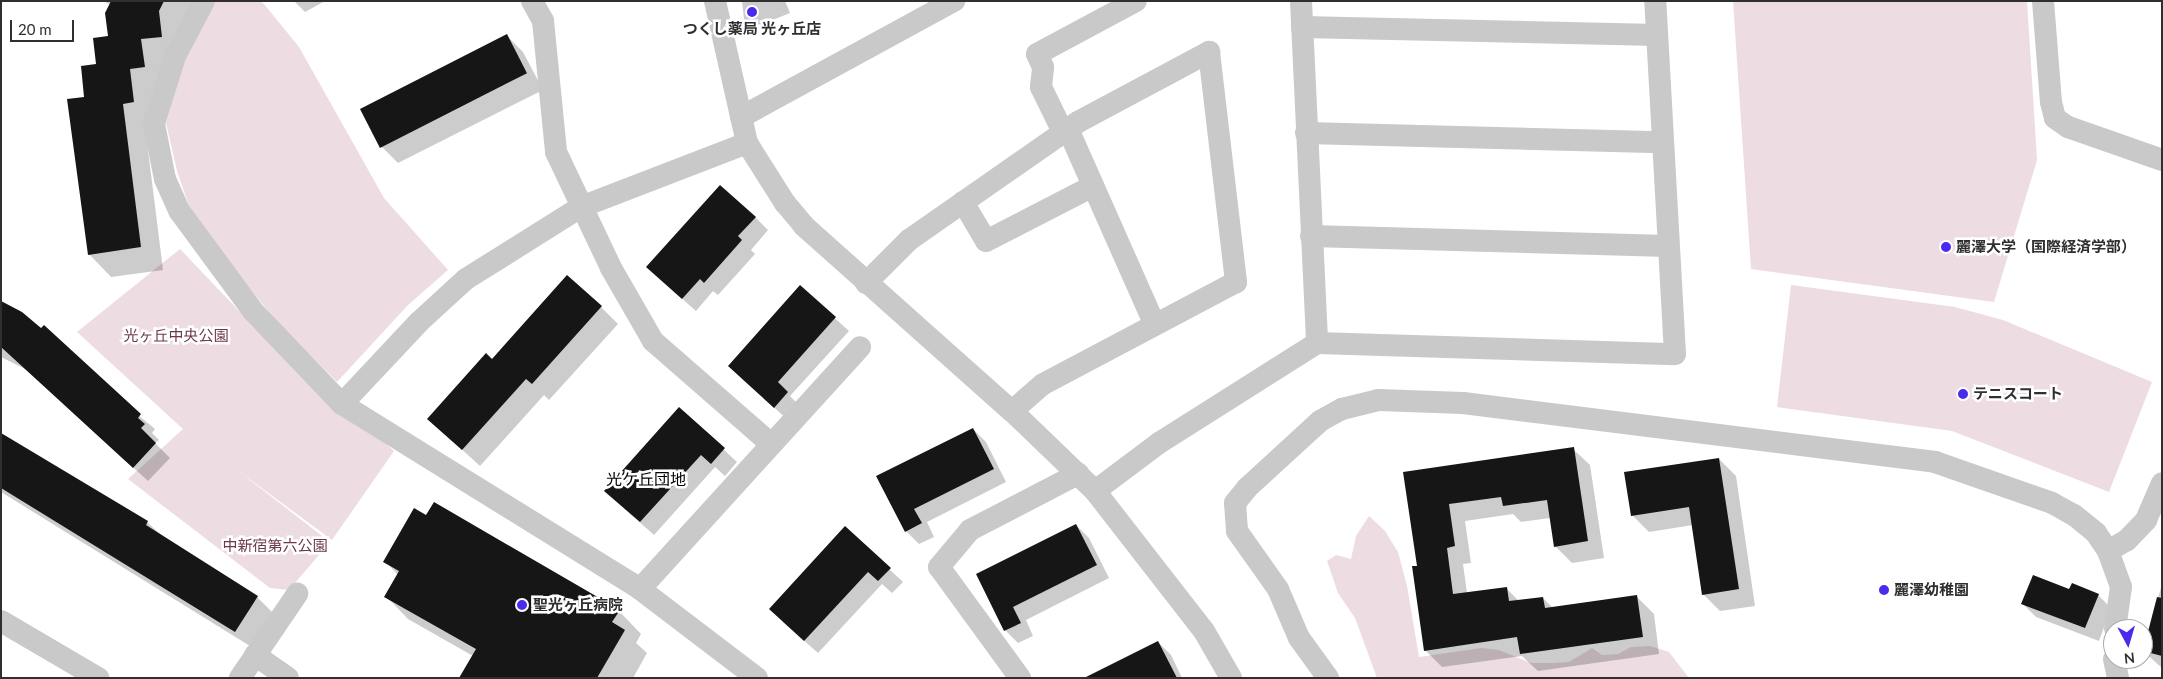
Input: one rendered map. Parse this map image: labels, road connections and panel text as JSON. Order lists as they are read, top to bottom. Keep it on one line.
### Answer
{"districts":["光ケ丘団地"],"parks":["光ヶ丘中央公園","中新宿第六公園"],"places":["つくし薬局 光ヶ丘店","麗澤大学（国際経済学部）","テニスコート","麗澤幼稚園","聖光ヶ丘病院"],"scale_bar":"20 m","north":"bottom"}
